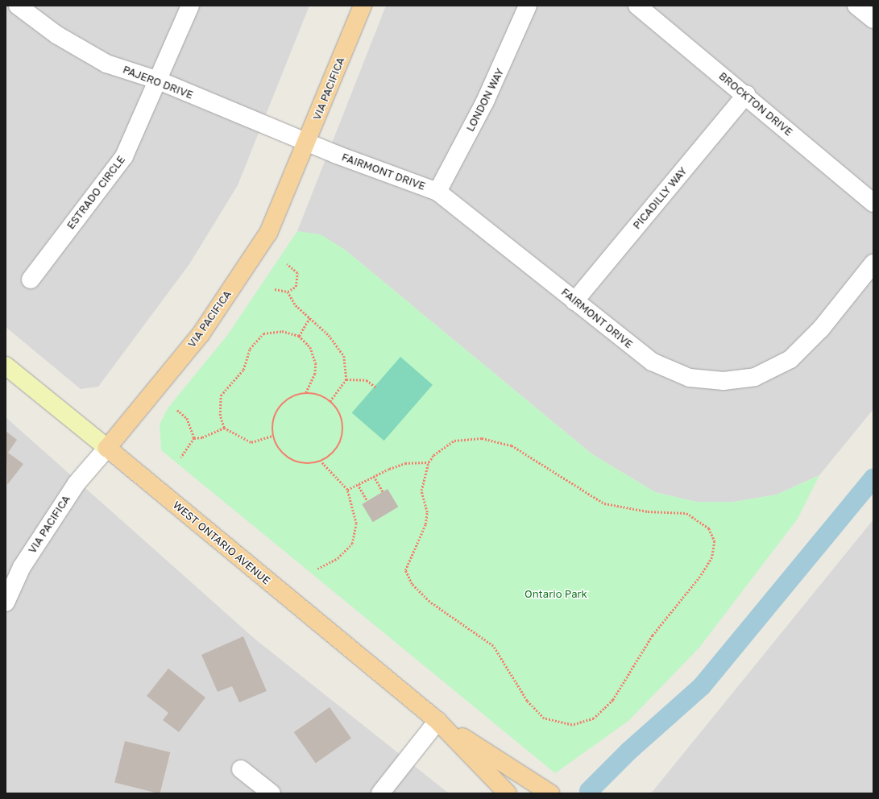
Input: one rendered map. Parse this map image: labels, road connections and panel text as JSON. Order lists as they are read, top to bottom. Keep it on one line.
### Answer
{"streets":{"main road":["VIA PACIFICA","WEST ONTARIO AVENUE"],"street":["PAJERO DRIVE","LONDON WAY","BROCKTON DRIVE","FAIRMONT DRIVE","ESTRADO CIRCLE","PICADILLY WAY"]},"crossings":[["PAJERO DRIVE","VIA PACIFICA"],["PAJERO DRIVE","FAIRMONT DRIVE"],["PAJERO DRIVE","ESTRADO CIRCLE"],["VIA PACIFICA","FAIRMONT DRIVE"],["VIA PACIFICA","WEST ONTARIO AVENUE"],["LONDON WAY","FAIRMONT DRIVE"],["BROCKTON DRIVE","PICADILLY WAY"],["FAIRMONT DRIVE","PICADILLY WAY"]],"parks":["Ontario Park"]}
